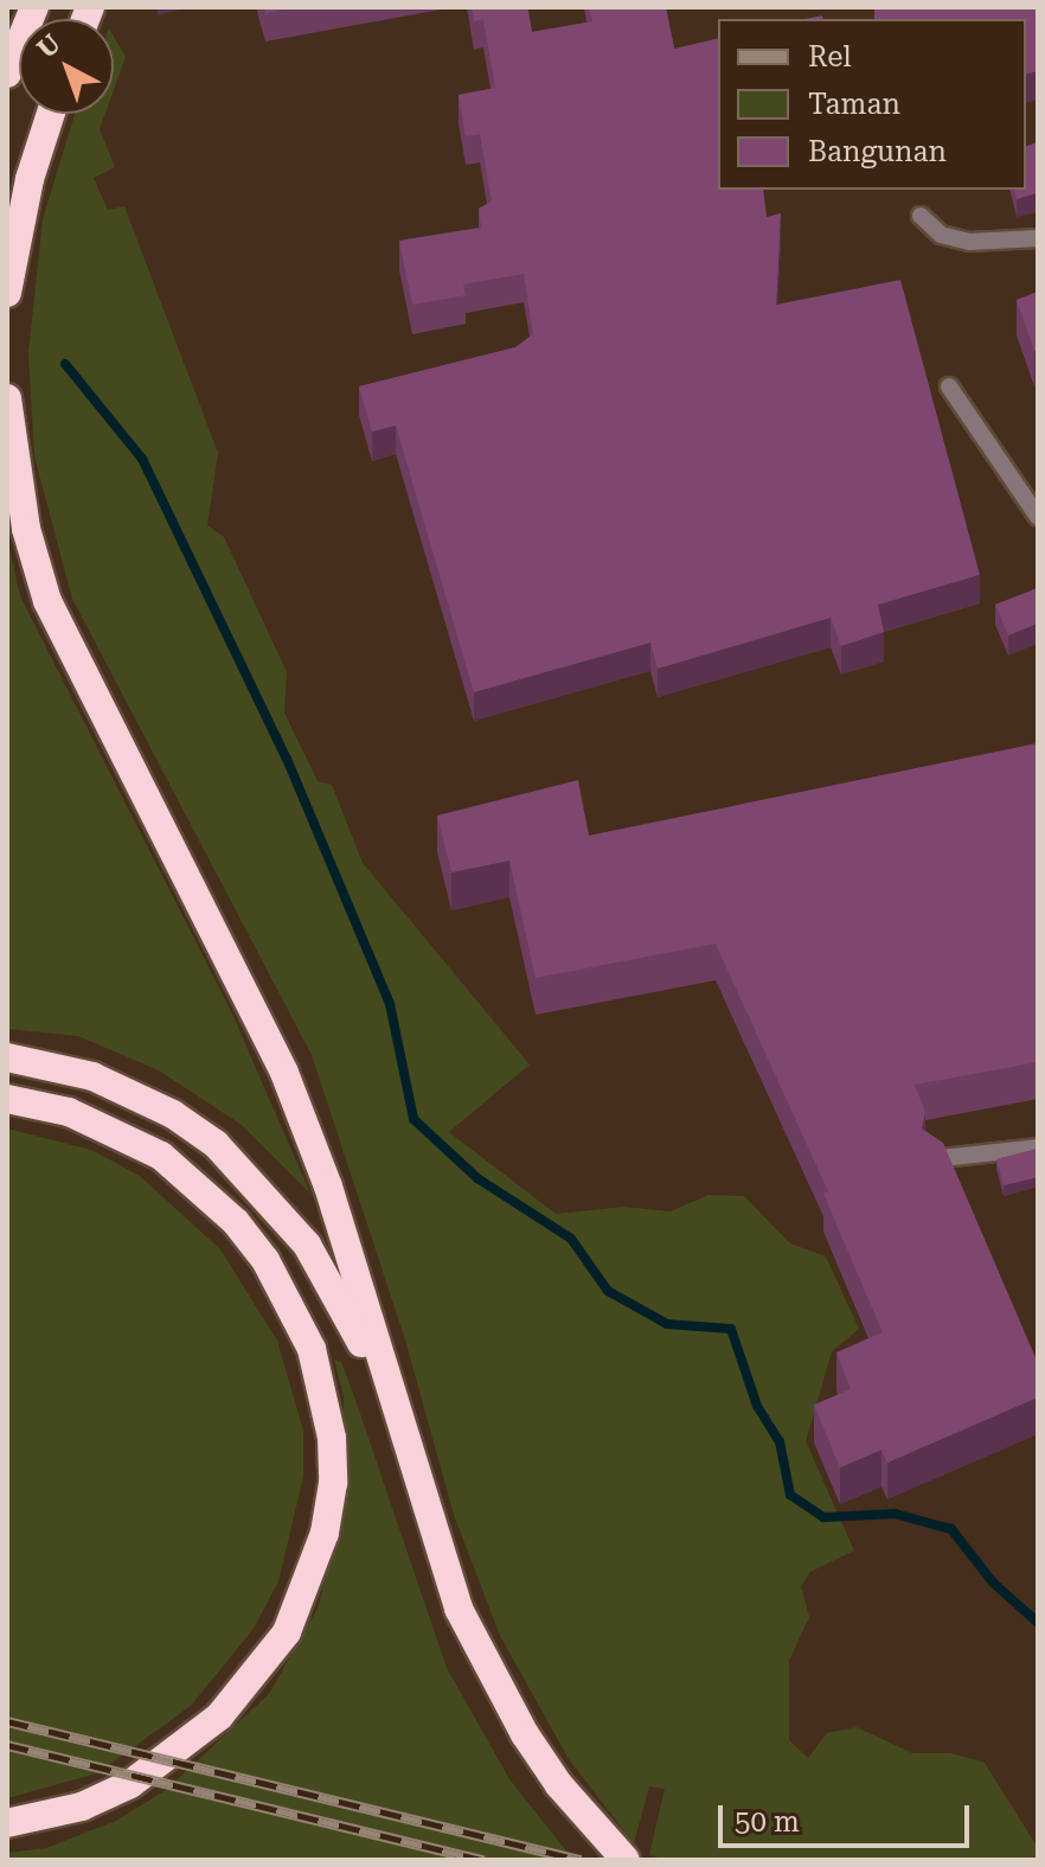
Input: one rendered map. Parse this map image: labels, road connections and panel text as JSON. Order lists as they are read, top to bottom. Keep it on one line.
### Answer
{"legend":["Rel","Taman","Bangunan"],"scale_bar":"50 m","north":"top left"}
